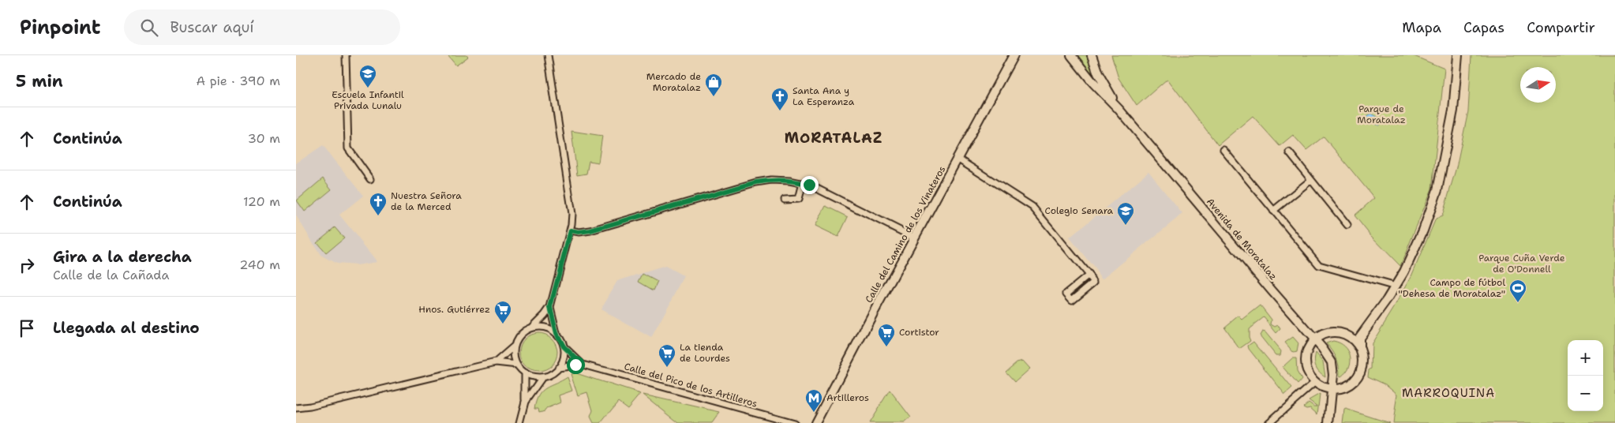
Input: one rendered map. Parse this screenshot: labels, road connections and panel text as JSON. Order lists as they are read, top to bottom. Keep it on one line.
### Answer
{"streets":{"street":["Calle del Camino de los Vinateros","Avenida de Moratalaz","Calle del Pico de los Artilleros"]},"districts":["MORATALAZ","MARROQUINA"],"parks":["Parque de Moratalaz","Parque Cuña Verde de O'Donnell"],"places":{"school or university":["Escuela Infantil Privada Lunalu","Colegio Senara"],"shop":["Mercado de Moratalaz"],"church":["Santa Ana y La Esperanza","Nuestra Señora de la Merced"],"sports":["Campo de fútbol \"Dehesa de Moratalaz\""],"supermarket":["Hnos. Gutiérrez","Cortistor","La tienda de Lourdes"],"metro station":["Artilleros"]},"north":"right","page":{"header":"Pinpoint","search":"Buscar aquí","nav":["Mapa","Capas","Compartir"],"heading":["5 min","A pie · 390 m"],"list":[["Continúa","30 m"],["Continúa","120 m"],["Gira a la derecha","Calle de la Cañada","240 m"],"Llegada al destino"],"map_buttons":["+","−"]}}
